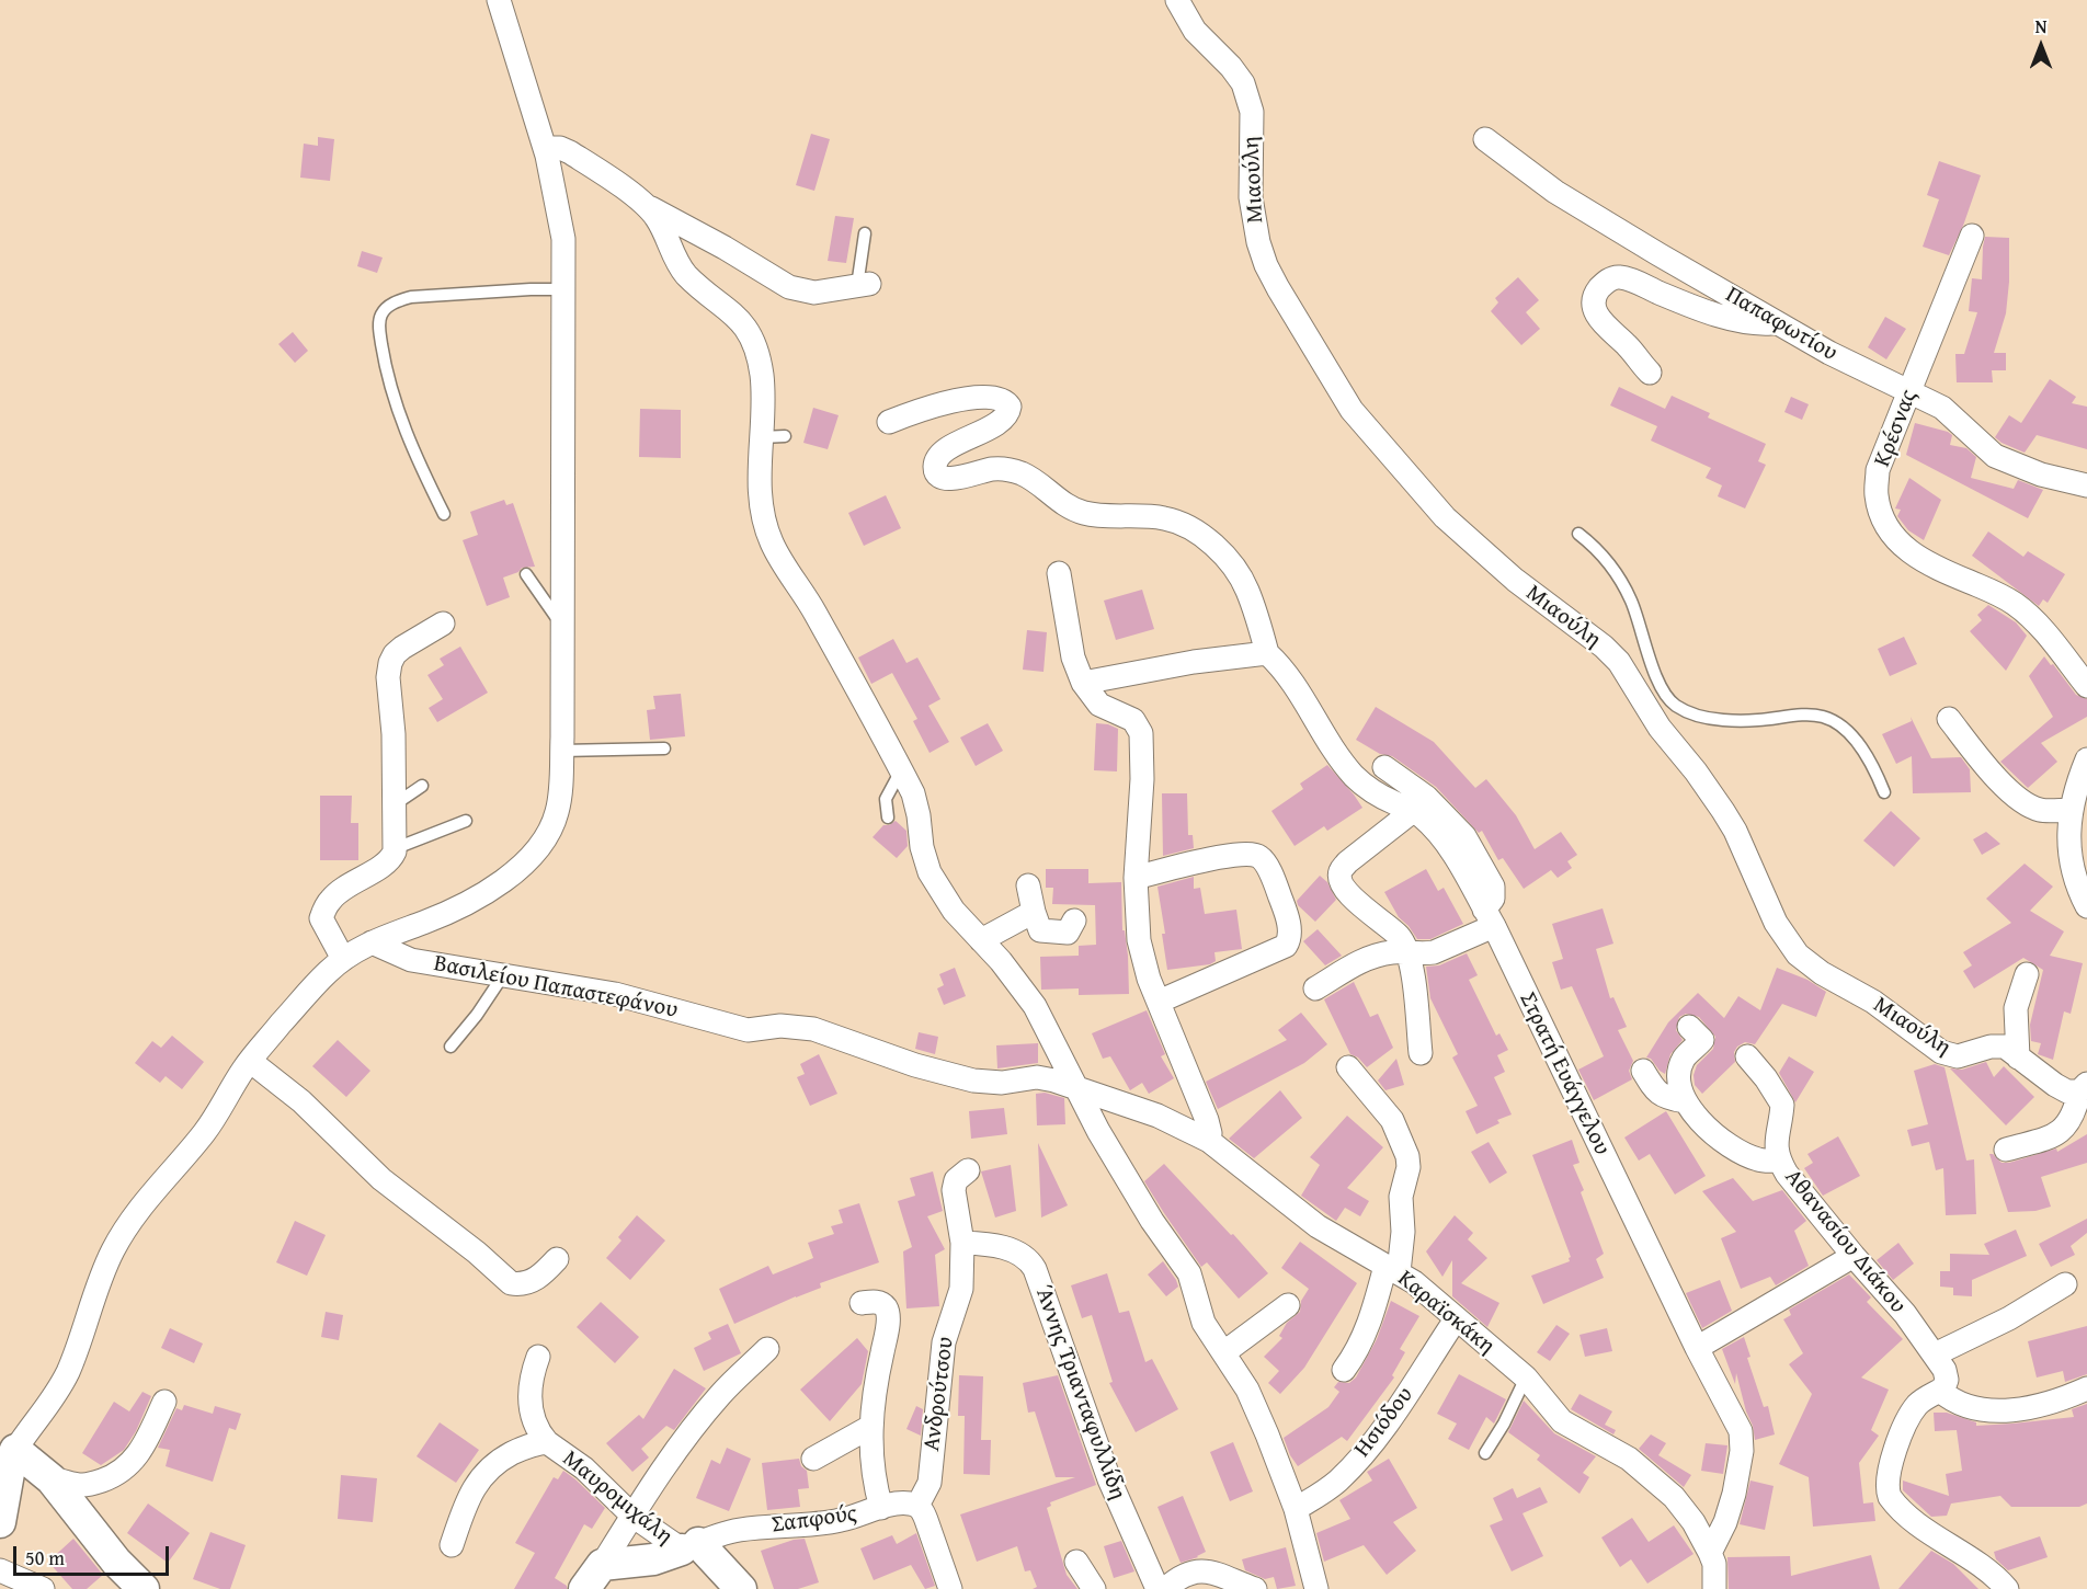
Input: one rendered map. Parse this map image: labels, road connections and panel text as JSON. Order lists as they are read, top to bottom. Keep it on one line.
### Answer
{"streets":{"street":["Μιαούλη","Παπαφωτίου","Κρέσνας","Βασιλείου Παπαστεφάνου","Στρατή Ευάγγελου","Αθανασίου Διάκου","Καραϊσκάκη","Άννης Τριανταφυλλίδη","Ανδρούτσου","Ησιόδου","Μαυρομιχάλη","Σαπφούς"]},"crossings":[["Παπαφωτίου","Κρέσνας"],["Βασιλείου Παπαστεφάνου","Καραϊσκάκη"],["Στρατή Ευάγγελου","Καραϊσκάκη"],["Καραϊσκάκη","Ησιόδου"],["Άννης Τριανταφυλλίδη","Ανδρούτσου"],["Μαυρομιχάλη","Σαπφούς"]],"scale_bar":"50 m","north":"top"}
